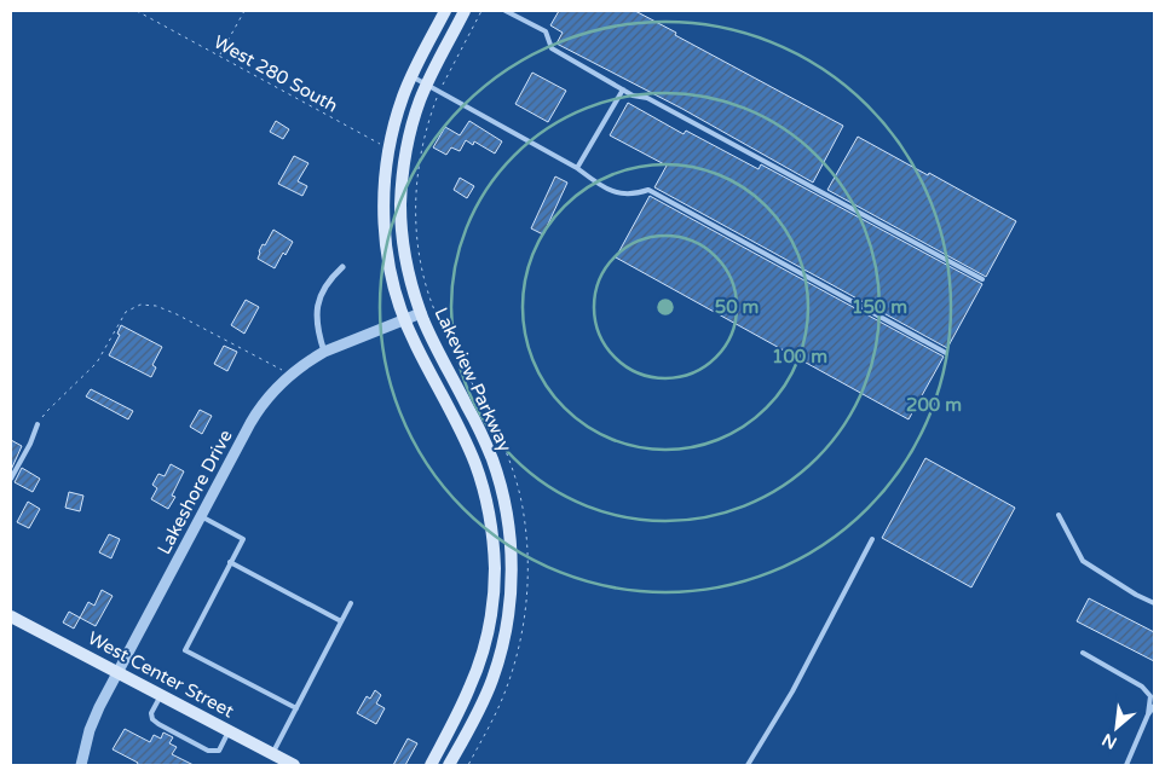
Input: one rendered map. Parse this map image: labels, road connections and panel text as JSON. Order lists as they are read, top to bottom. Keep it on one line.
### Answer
{"streets":{"main road":["Lakeview Parkway","West Center Street"],"street":["Lakeshore Drive"],"path":["West 280 South"]},"crossings":[["West 280 South","Lakeview Parkway"],["Lakeview Parkway","Lakeshore Drive"],["Lakeshore Drive","West Center Street"]],"north":"bottom left","rings":["50 m","150 m","100 m","200 m"]}
